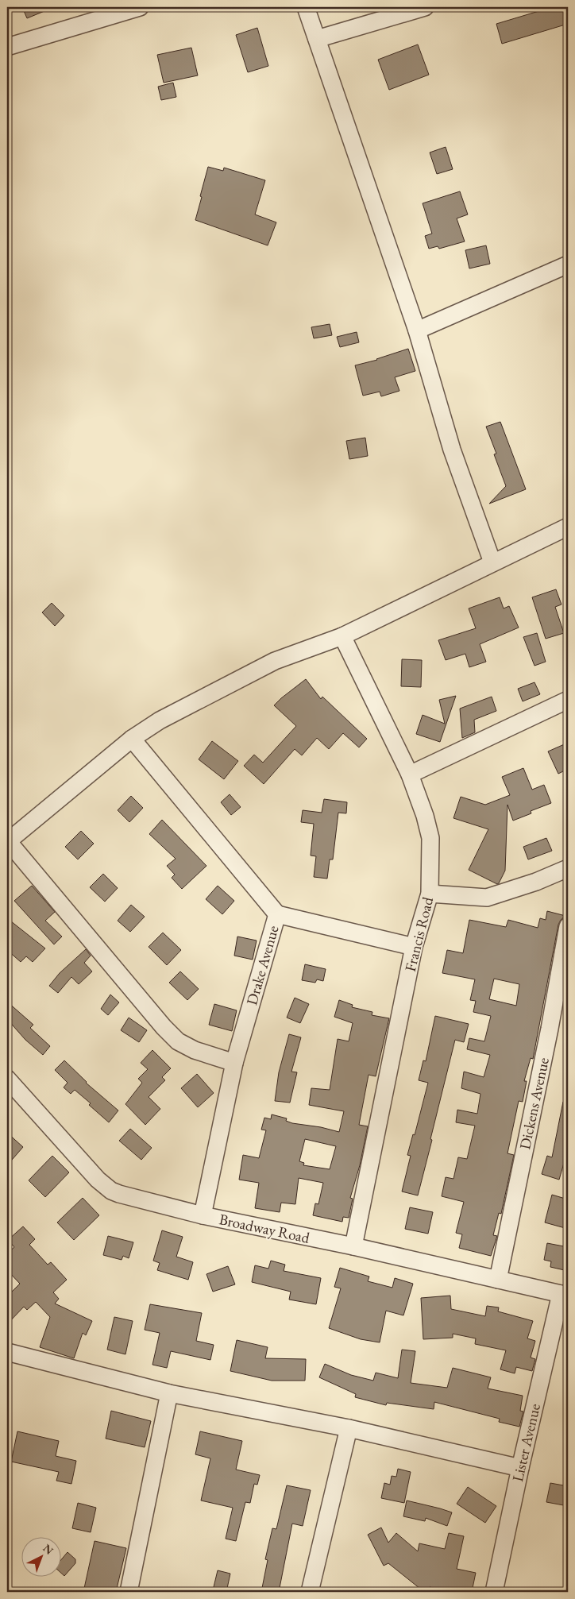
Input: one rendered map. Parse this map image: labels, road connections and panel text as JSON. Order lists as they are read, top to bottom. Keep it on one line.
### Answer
{"streets":{"street":["Francis Road","Drake Avenue","Dickens Avenue","Broadway Road","Lister Avenue"]},"crossings":[["Francis Road","Broadway Road"],["Drake Avenue","Broadway Road"],["Dickens Avenue","Broadway Road"],["Broadway Road","Lister Avenue"]],"north":"top right"}
